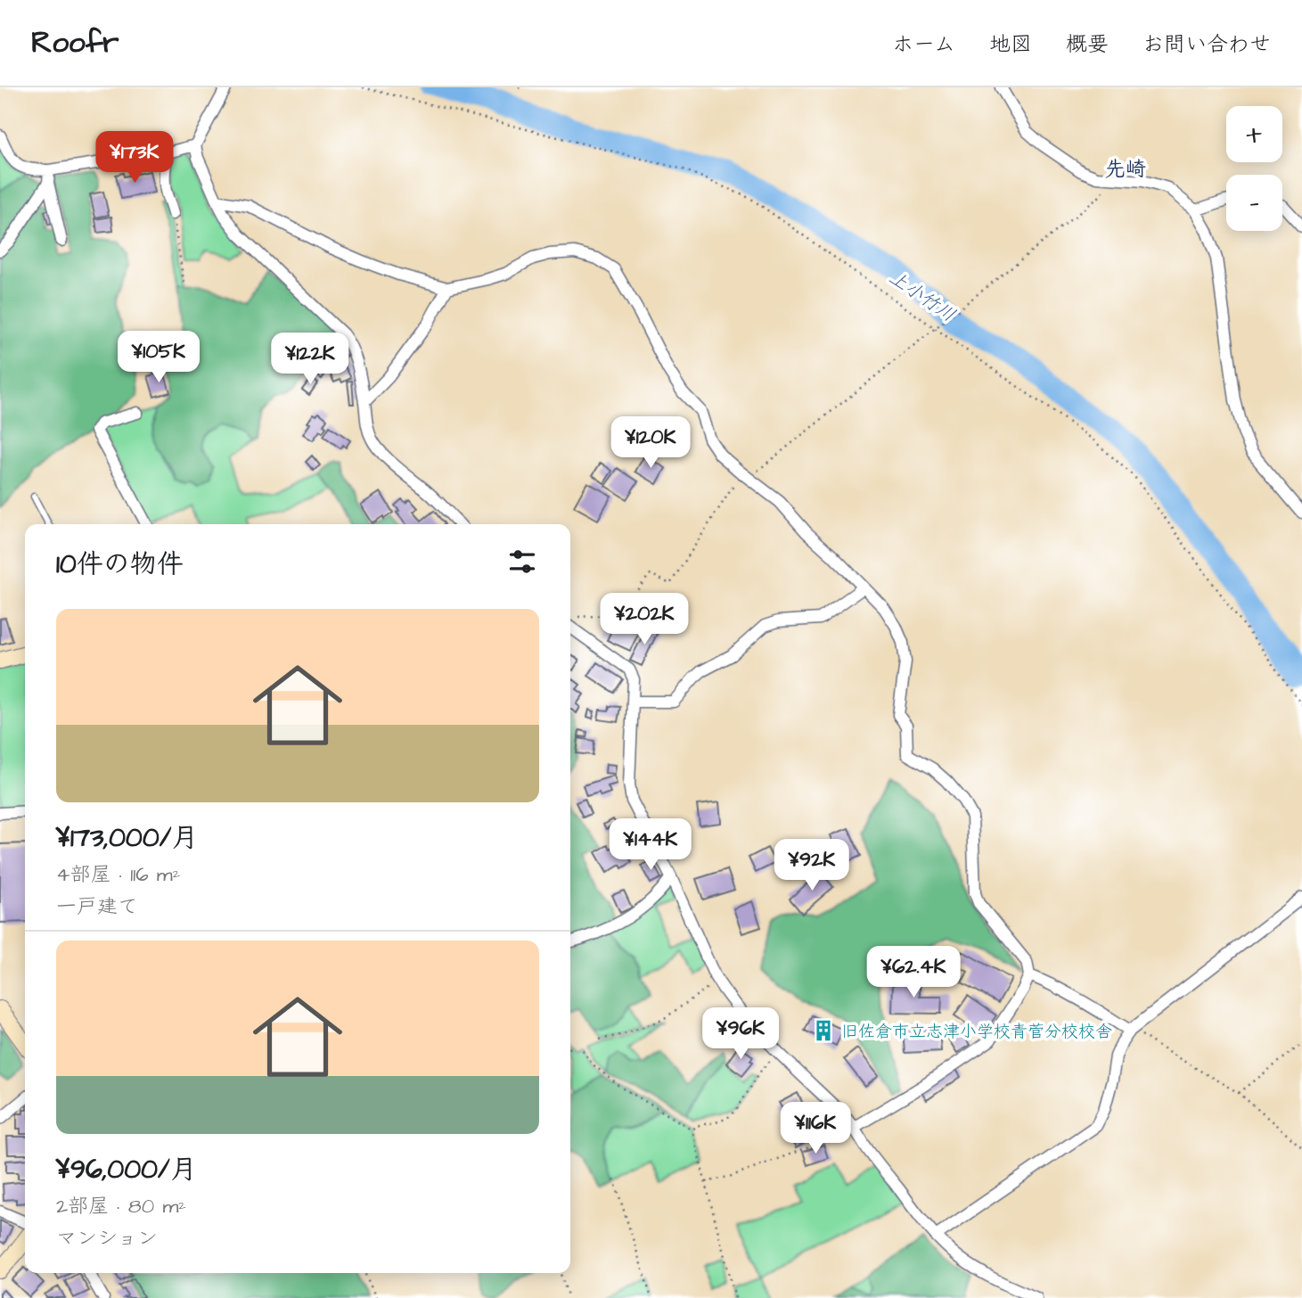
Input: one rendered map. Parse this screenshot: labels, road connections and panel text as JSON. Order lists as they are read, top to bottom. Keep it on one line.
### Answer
{"districts":["先崎"],"water":["上小竹川"],"places":{"building":["旧佐倉市立志津小学校青菅分校校舎"]},"page":{"header":"Roofr","nav":["ホーム","地図","概要","お問い合わせ"],"map_buttons":["+","−"],"price":["¥173K","¥105K","¥122K","¥120K","¥202K","¥144K","¥92K","¥62.4K","¥96K","¥116K"],"heading":"10件の物件","list":[{"name":"¥173,000/月","note":"4部屋 · 116 m² · 一戸建て"},{"name":"¥96,000/月","note":"2部屋 · 80 m² · マンション"}]}}
